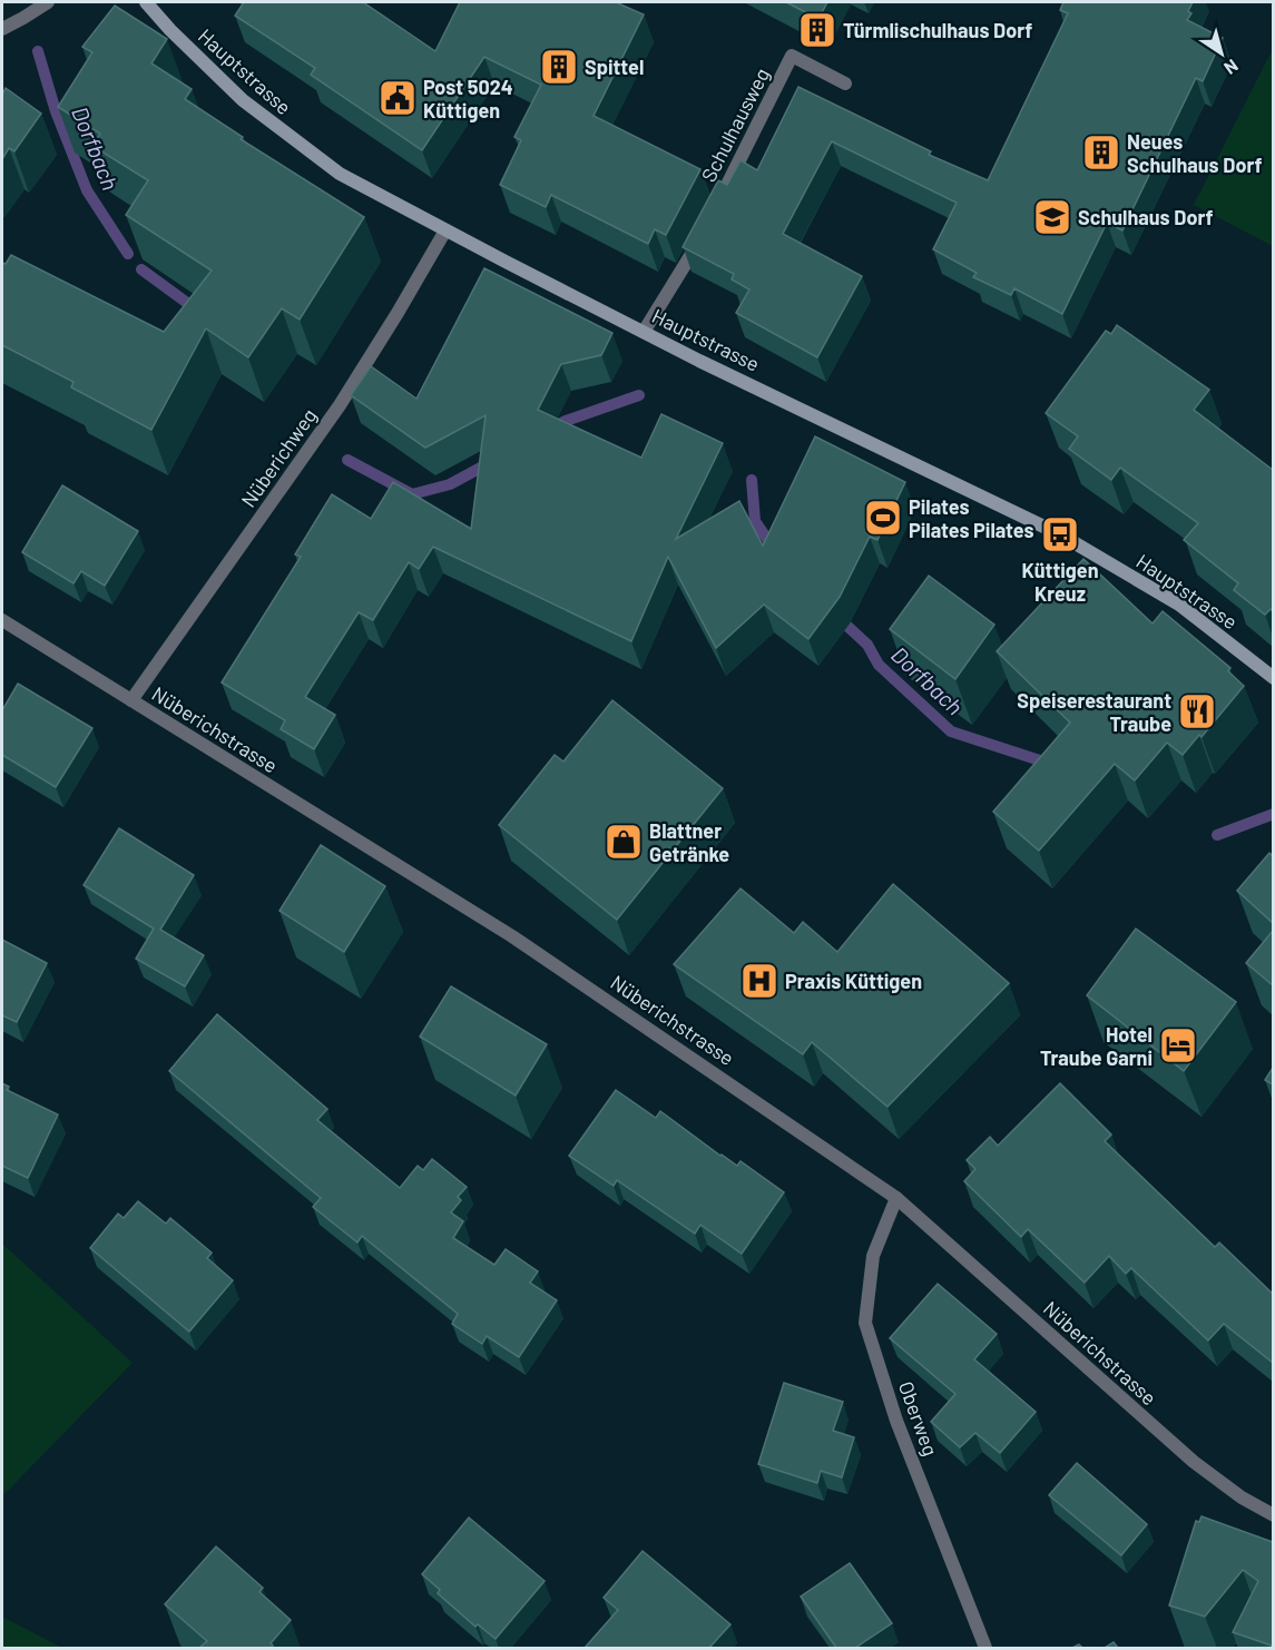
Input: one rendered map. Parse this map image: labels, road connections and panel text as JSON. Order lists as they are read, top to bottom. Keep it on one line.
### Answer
{"streets":{"street":["Hauptstrasse","Schulhausweg","Nüberichweg","Nüberichstrasse","Oberweg"]},"crossings":[["Hauptstrasse","Nüberichweg"],["Nüberichweg","Nüberichstrasse"],["Nüberichstrasse","Oberweg"]],"water":["Dorfbach"],"places":{"building":["Türmlischulhaus Dorf","Spittel","Neues Schulhaus Dorf"],"public building":["Post 5024 Küttigen"],"school or university":["Schulhaus Dorf"],"sports":["Pilates Pilates Pilates"],"bus stop":["Küttigen Kreuz"],"restaurant":["Speiserestaurant Traube"],"shop":["Blattner Getränke"],"hospital":["Praxis Küttigen"],"hotel":["Hotel Traube Garni"]},"north":"bottom right"}
